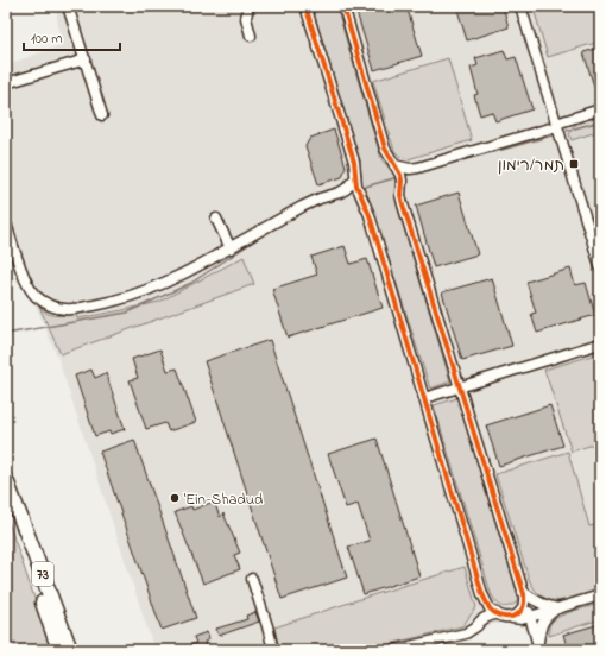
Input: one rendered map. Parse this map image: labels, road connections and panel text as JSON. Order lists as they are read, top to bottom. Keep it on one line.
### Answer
{"streets":{"highway":["73"]},"places":{"transit":["תמר/רימון"],"other":["'Ein-Shadud"]},"scale_bar":"100 m"}
